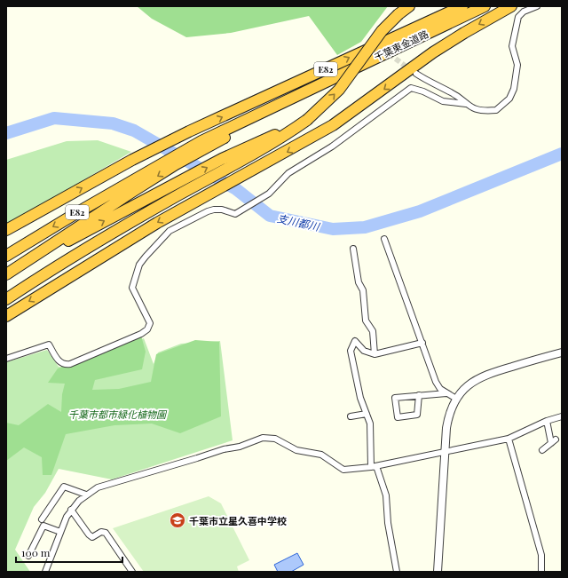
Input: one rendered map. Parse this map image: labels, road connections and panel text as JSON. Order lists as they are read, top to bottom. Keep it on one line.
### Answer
{"streets":{"highway":["千葉東金道路","E82"]},"crossings":[["千葉東金道路","E82"]],"water":["支川都川"],"parks":["千葉市都市緑化植物園"],"places":{"school or university":["千葉市立星久喜中学校"]},"scale_bar":"100 m"}
